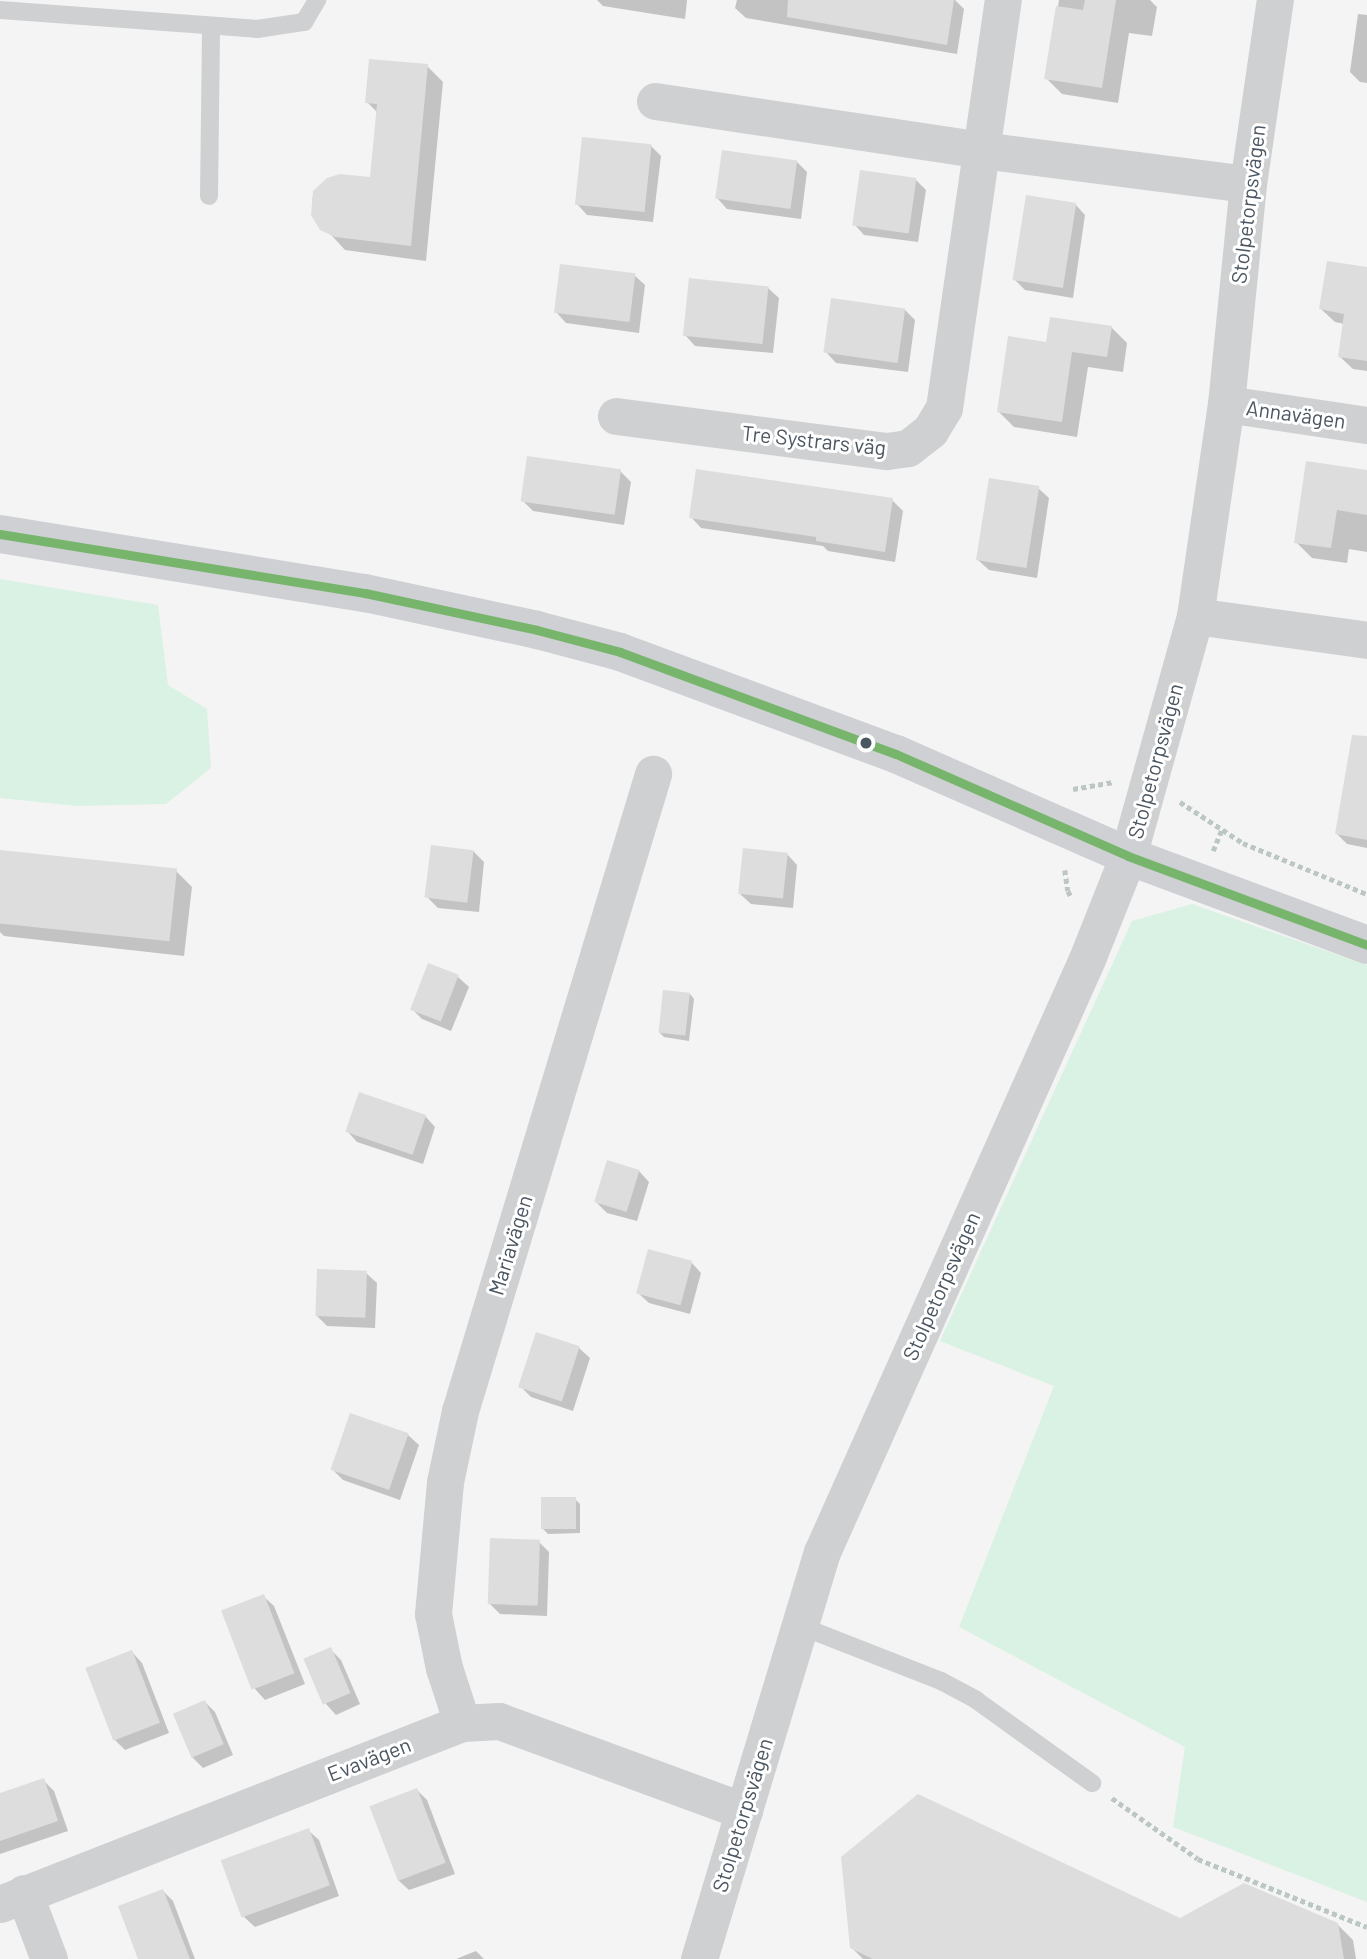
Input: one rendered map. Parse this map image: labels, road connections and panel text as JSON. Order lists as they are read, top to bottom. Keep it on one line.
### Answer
{"streets":{"street":["Stolpetorpsvägen","Annavägen","Tre Systrars väg","Mariavägen","Evavägen"]},"crossings":[["Stolpetorpsvägen","Annavägen"],["Stolpetorpsvägen","Evavägen"],["Mariavägen","Evavägen"]]}
